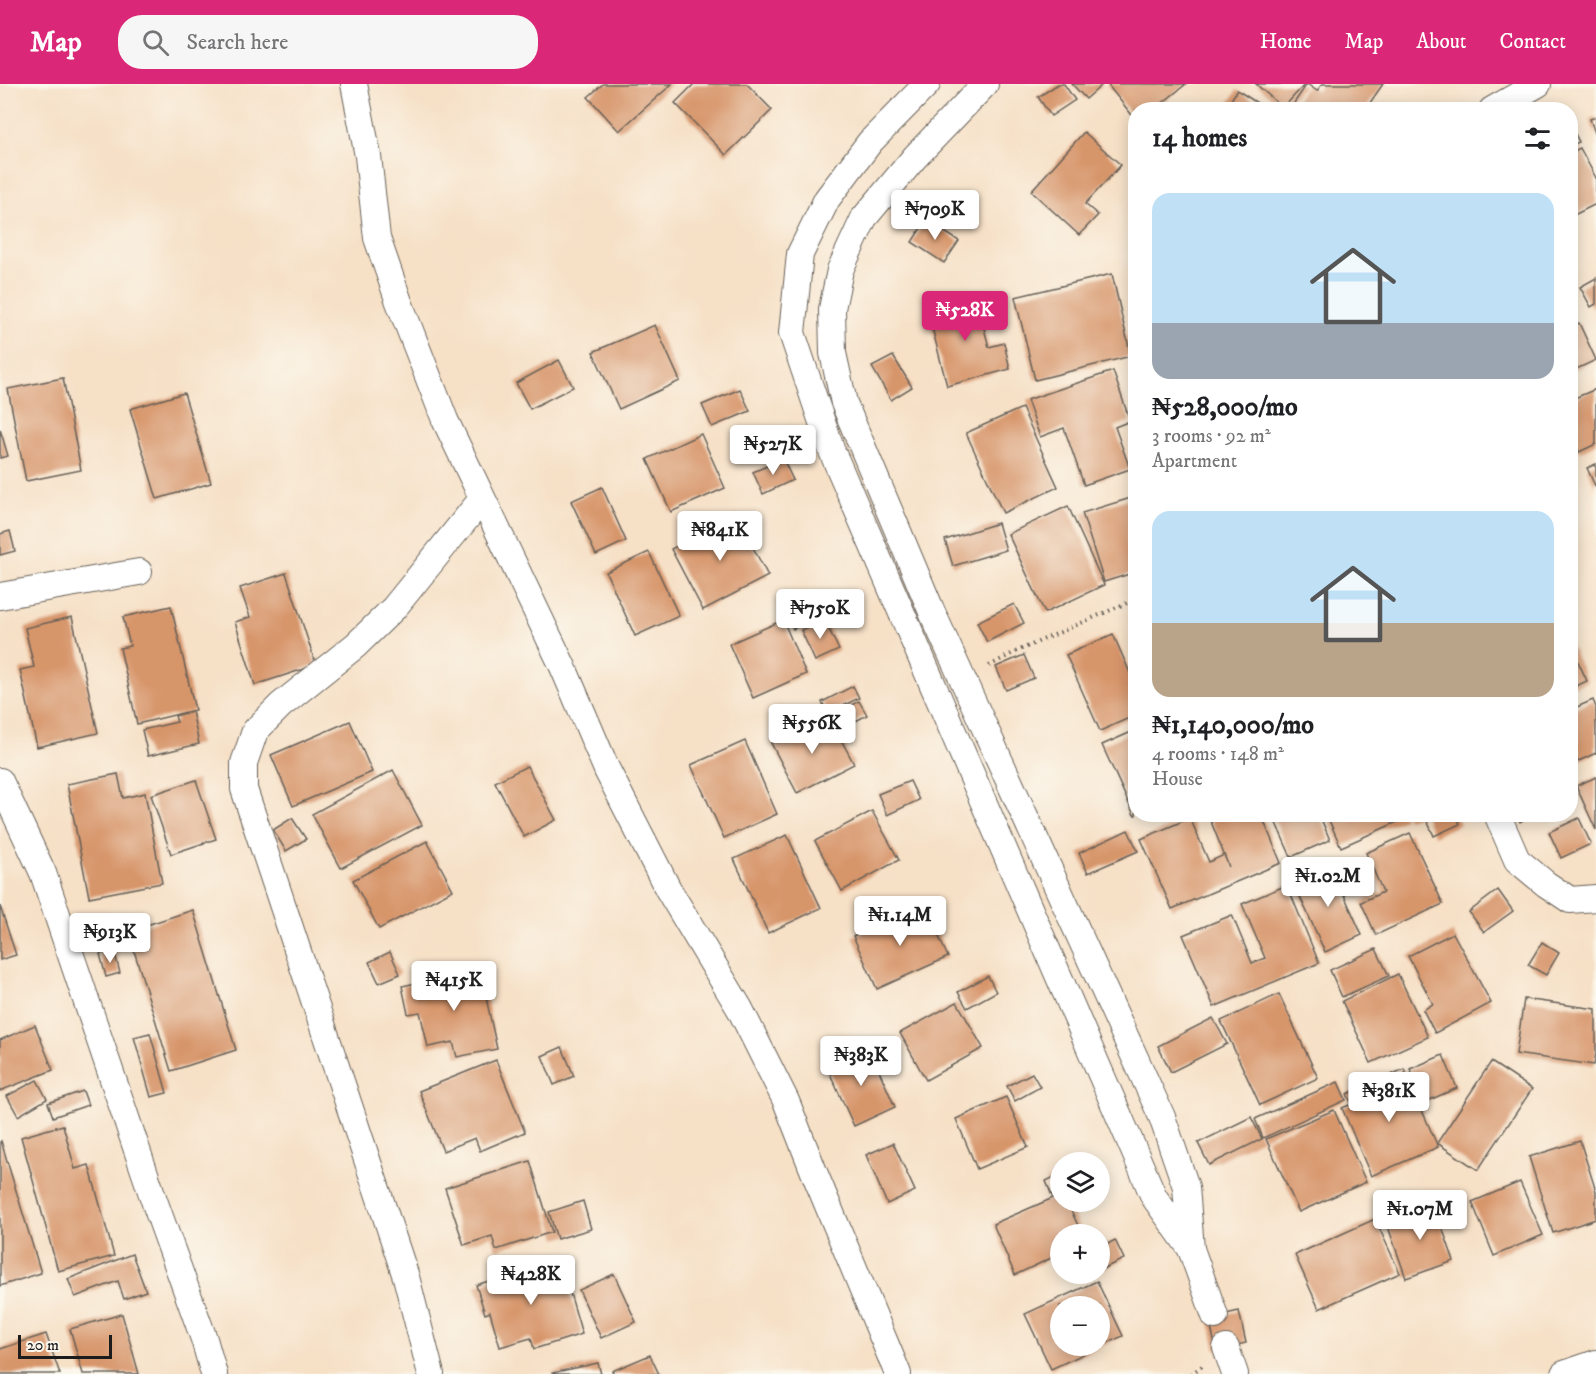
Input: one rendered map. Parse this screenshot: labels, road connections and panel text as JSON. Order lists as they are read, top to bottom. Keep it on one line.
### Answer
{"scale_bar":"20 m","page":{"header":"Map","search":"Search here","nav":["Home","Map","About","Contact"],"heading":"14 homes","list":[{"name":"₦528,000/mo","note":"3 rooms · 92 m² · Apartment"},{"name":"₦1,140,000/mo","note":"4 rooms · 148 m² · House"}],"price":["₦709K","₦528K","₦527K","₦841K","₦750K","₦556K","₦1.02M","₦1.14M","₦913K","₦415K","₦383K","₦381K","₦1.07M","₦428K"],"map_buttons":["+","−"],"scale":"20 m"}}
